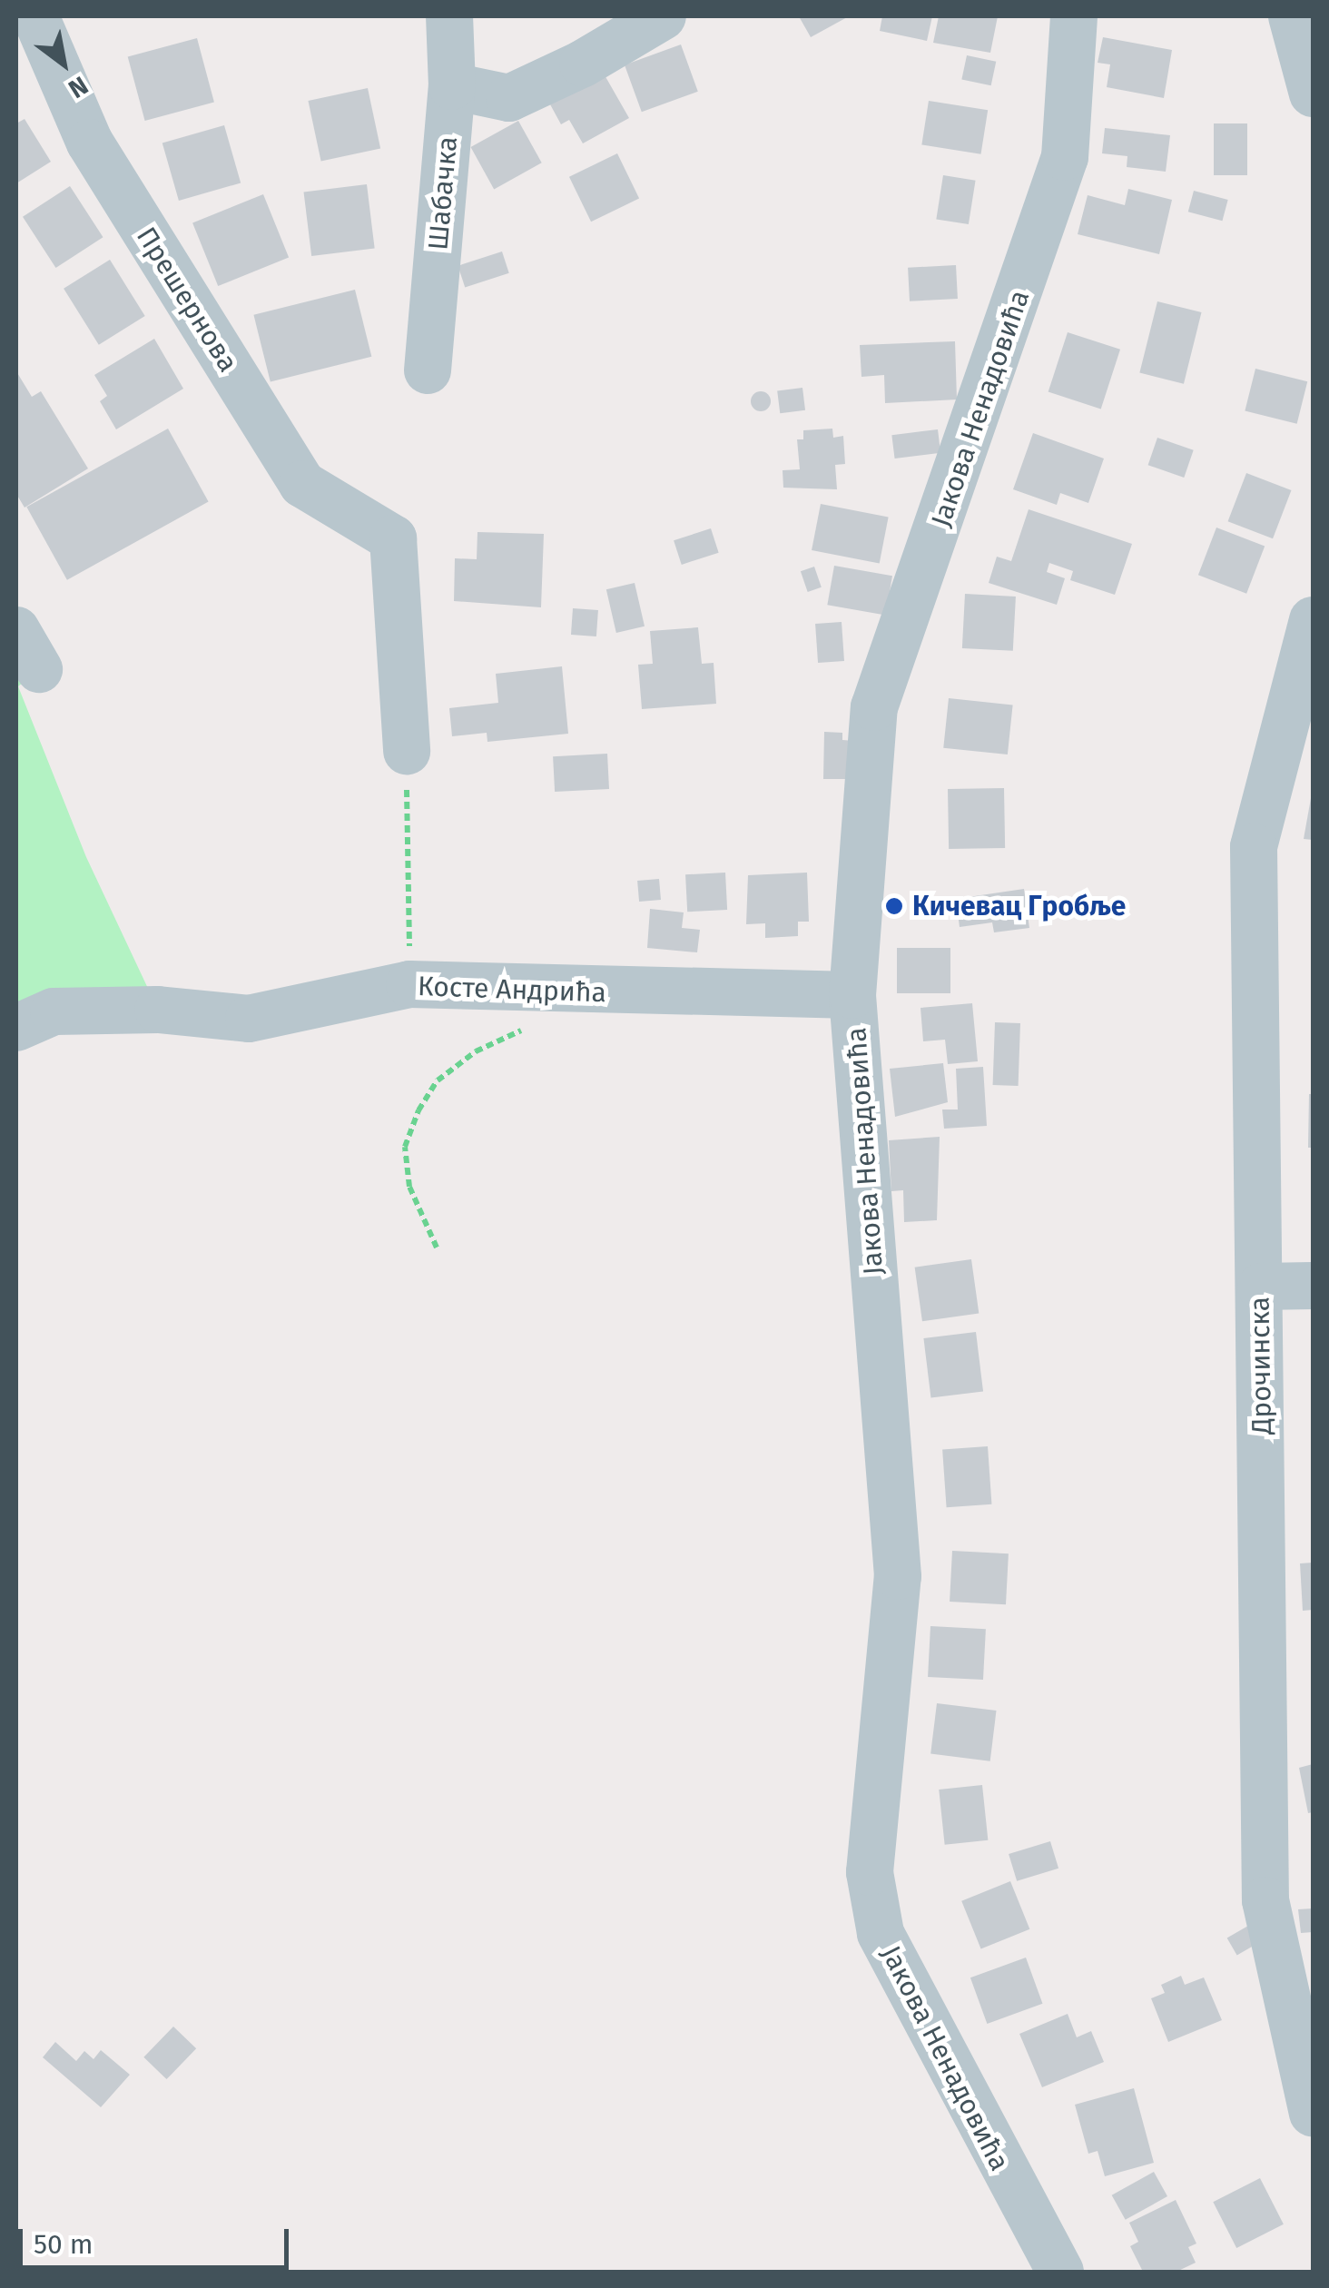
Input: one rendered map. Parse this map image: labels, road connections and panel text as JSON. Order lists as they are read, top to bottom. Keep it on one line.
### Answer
{"streets":{"street":["Шабачка","Прешернова","Јакова Ненадовића","Косте Андрића","Дрочинска"]},"crossings":[["Јакова Ненадовића","Косте Андрића"]],"places":["Кичевац Гробље"],"scale_bar":"50 m","north":"bottom right"}
